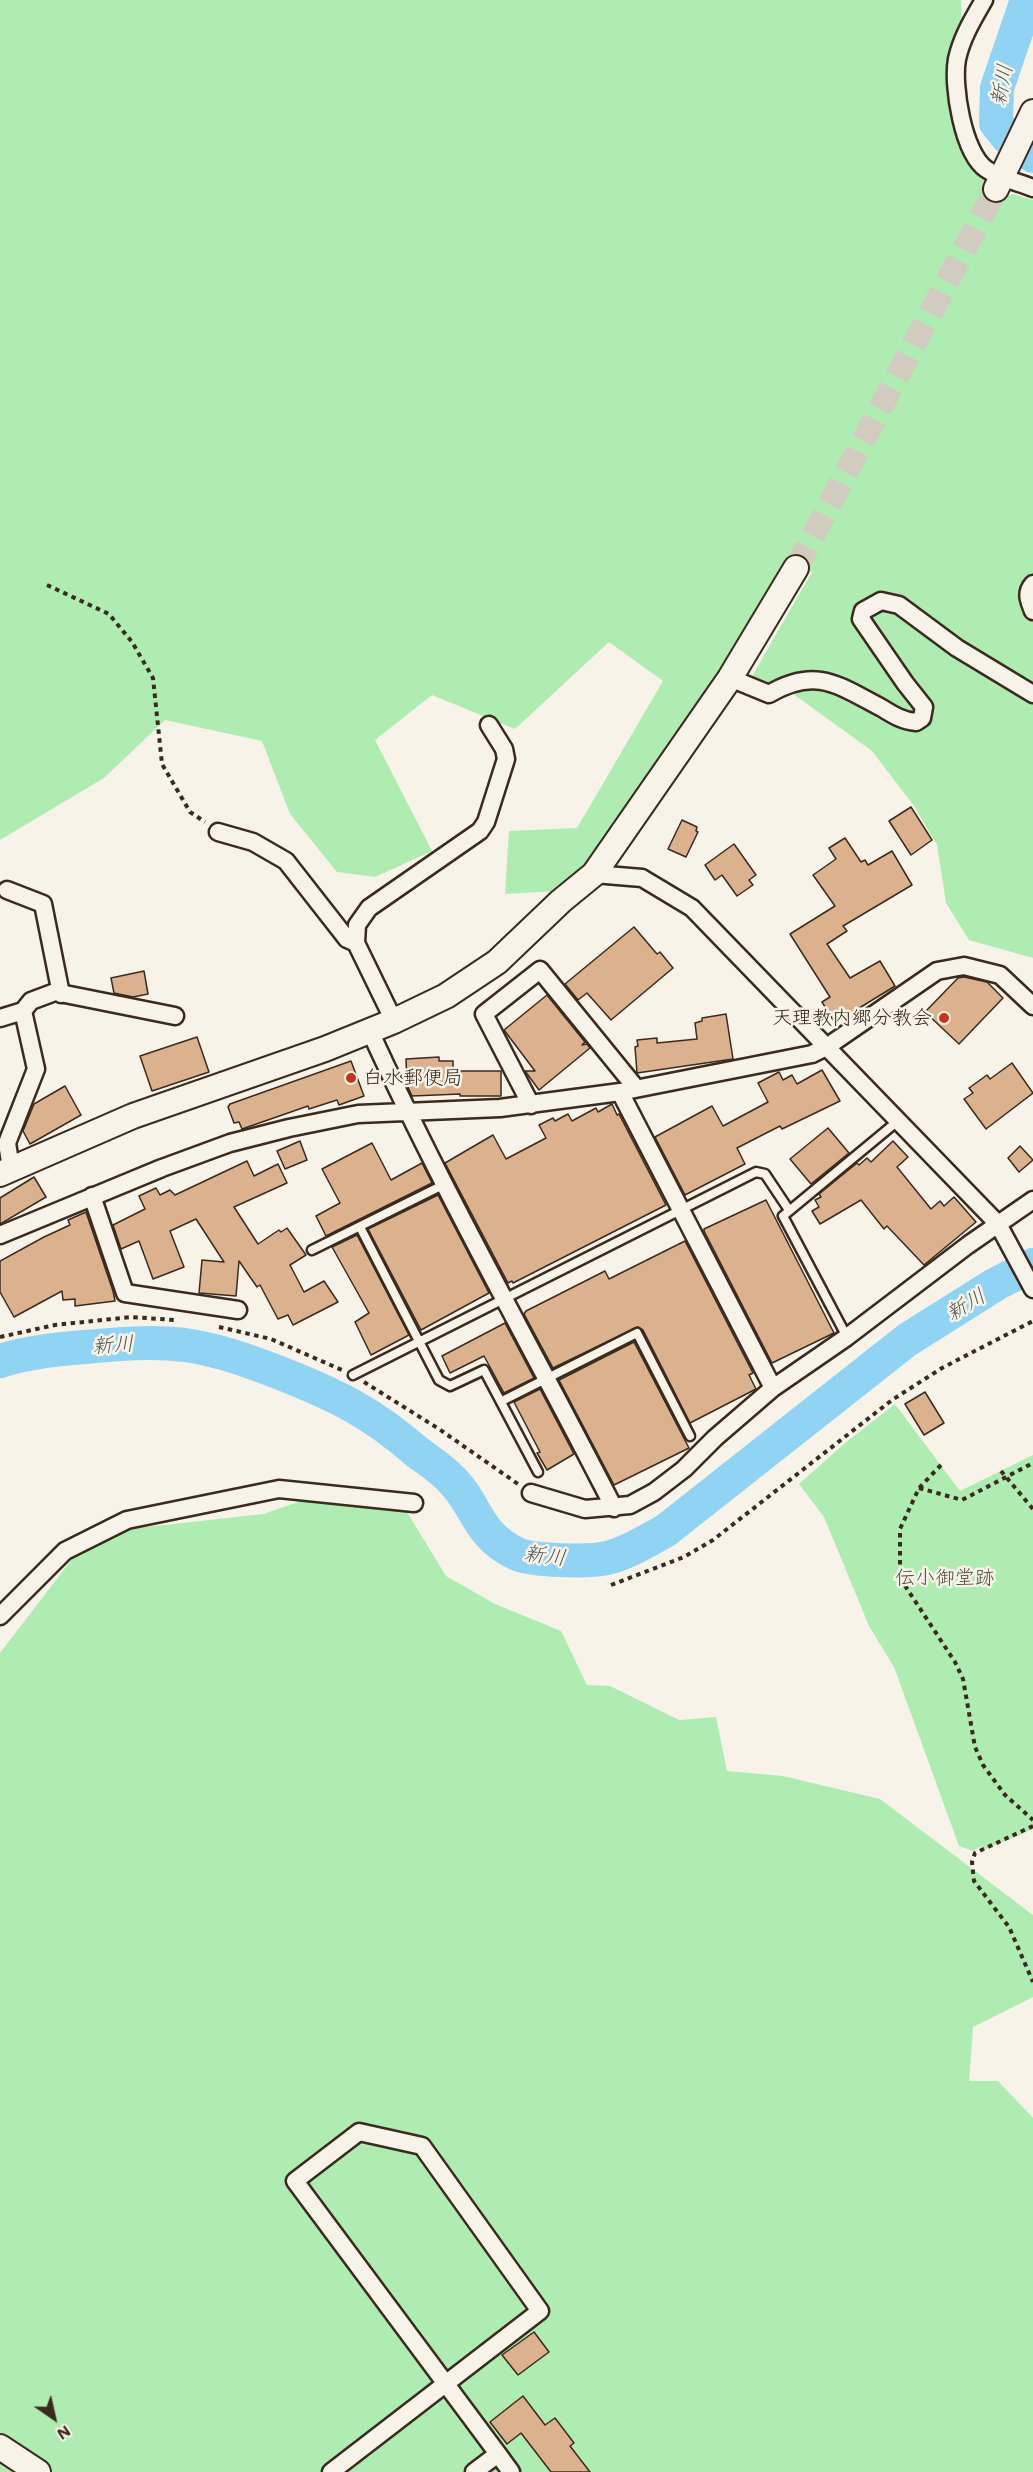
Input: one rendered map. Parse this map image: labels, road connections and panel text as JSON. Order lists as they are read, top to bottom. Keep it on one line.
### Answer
{"water":["新川"],"parks":["伝小御堂跡"],"places":["天理教内郷分教会","白水郵便局"],"north":"bottom right"}
